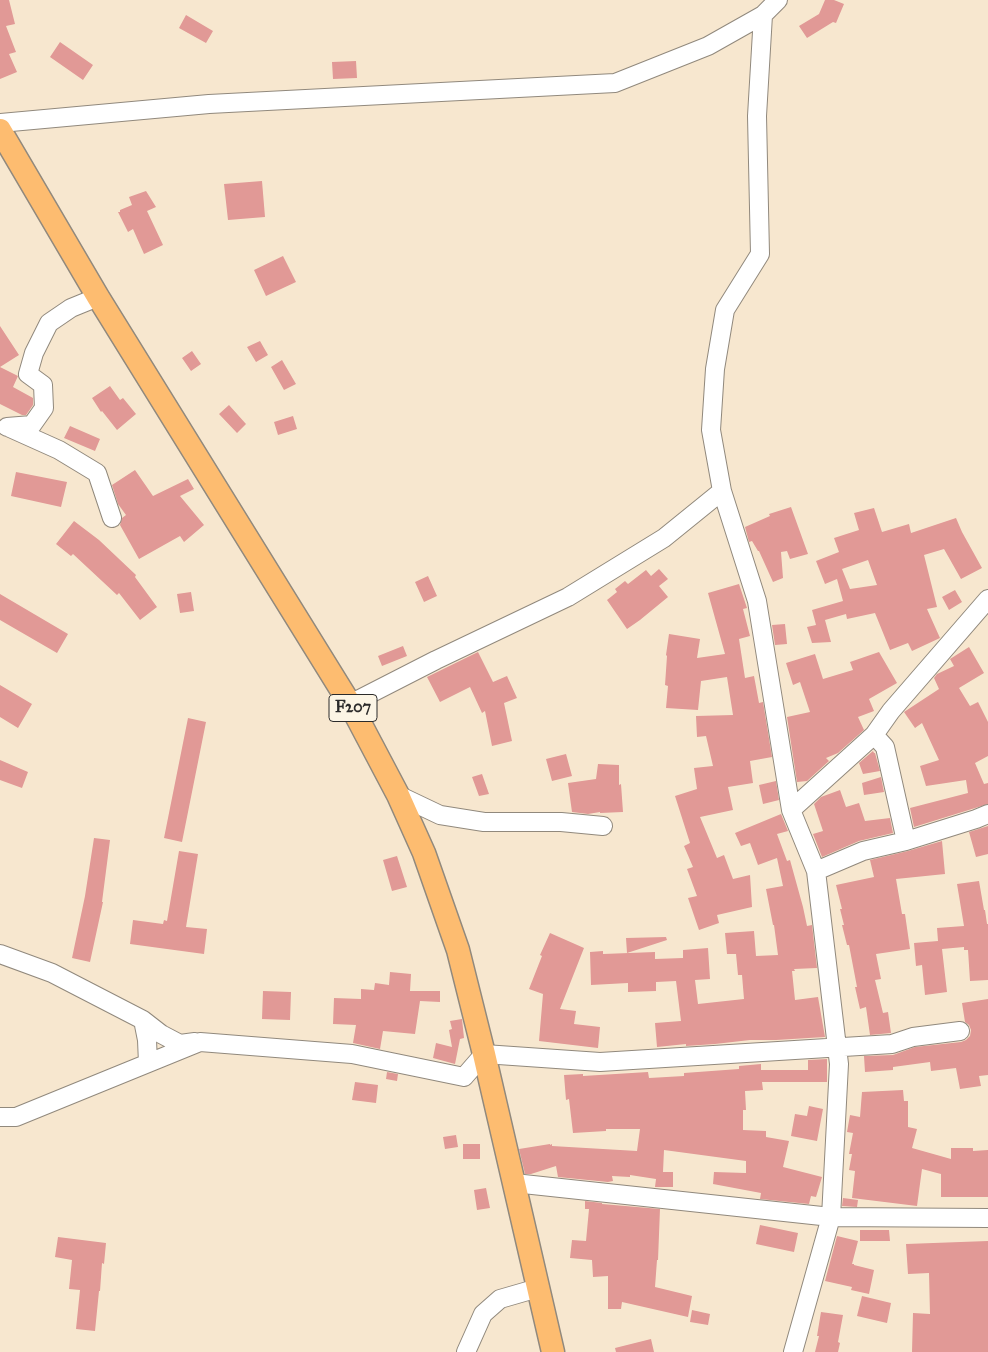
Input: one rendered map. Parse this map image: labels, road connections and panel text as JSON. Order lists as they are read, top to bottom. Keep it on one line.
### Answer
{"streets":{"main road":["F207"]}}
